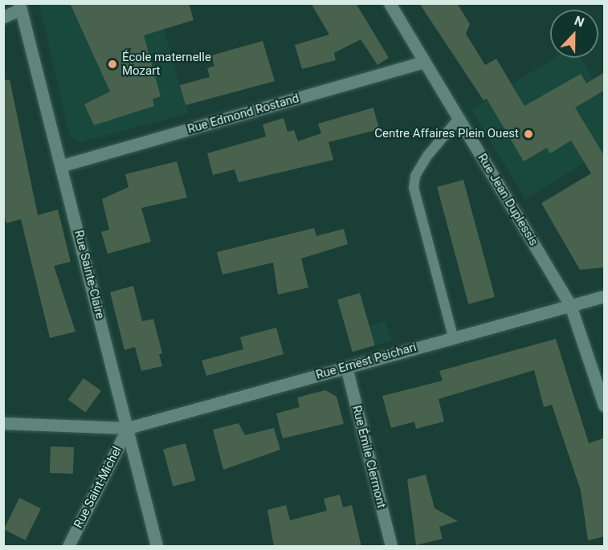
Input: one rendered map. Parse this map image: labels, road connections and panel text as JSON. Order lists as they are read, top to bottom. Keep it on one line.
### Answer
{"streets":{"street":["Rue Edmond Rostand","Rue Jean Duplessis","Rue Sainte-Claire","Rue Ernest Psichari","Rue Émile Clermont","Rue Saint-Michel"]},"crossings":[["Rue Edmond Rostand","Rue Jean Duplessis"],["Rue Edmond Rostand","Rue Sainte-Claire"],["Rue Jean Duplessis","Rue Ernest Psichari"],["Rue Sainte-Claire","Rue Ernest Psichari"],["Rue Sainte-Claire","Rue Saint-Michel"],["Rue Ernest Psichari","Rue Émile Clermont"],["Rue Ernest Psichari","Rue Saint-Michel"]],"places":["École maternelle Mozart","Centre Affaires Plein Ouest"],"north":"top"}
